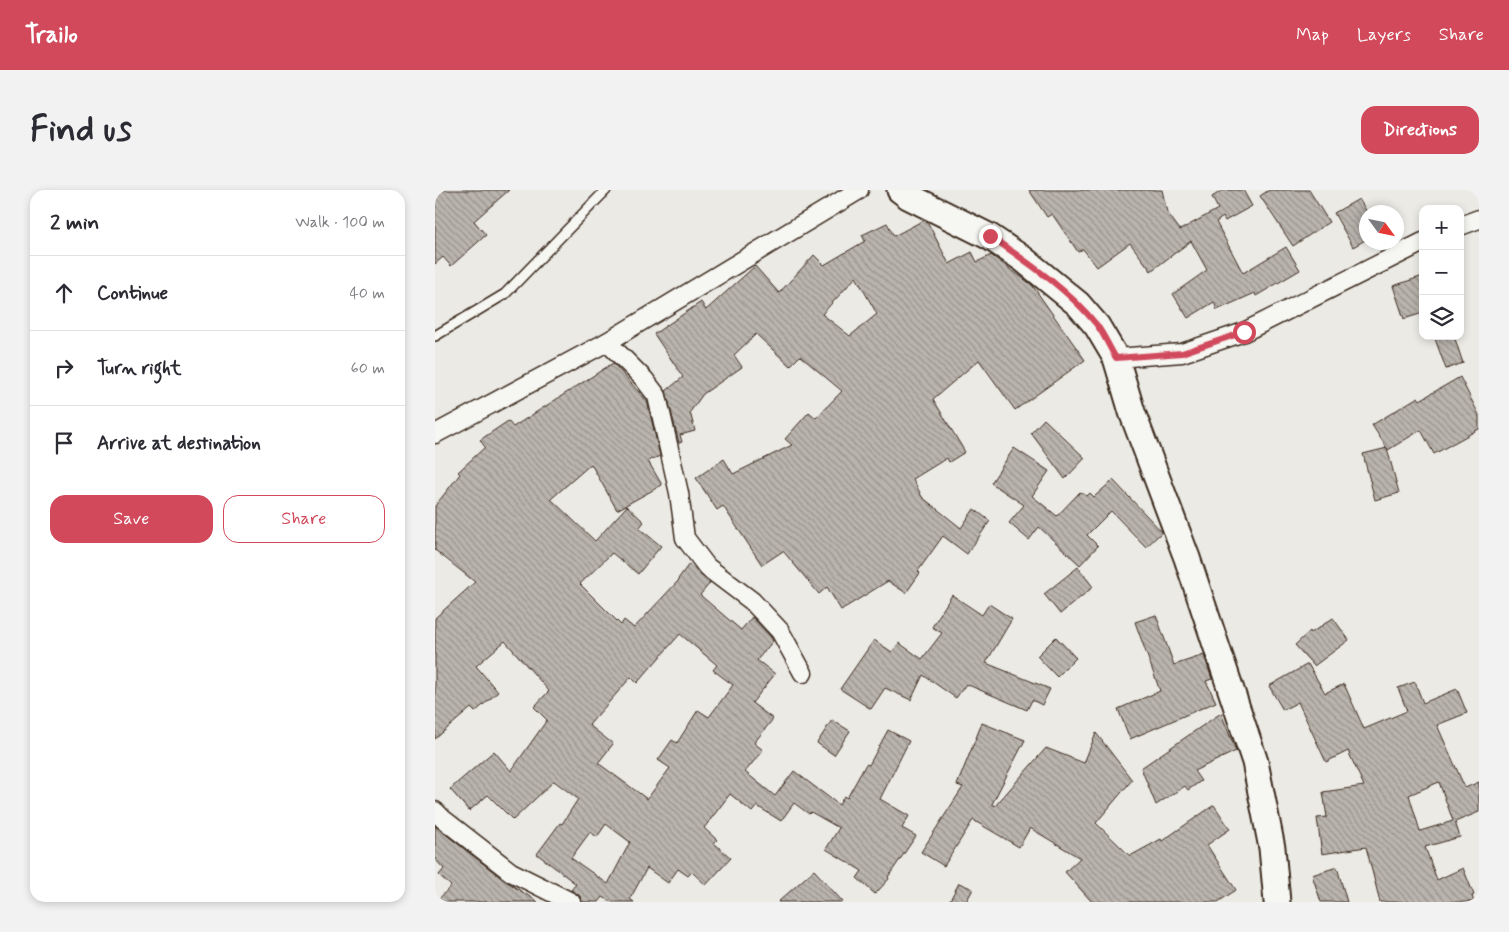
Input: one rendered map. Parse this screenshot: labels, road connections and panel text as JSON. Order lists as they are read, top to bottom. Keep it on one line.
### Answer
{"north":"bottom right","page":{"header":"Trailo","nav":["Map","Layers","Share"],"buttons":["Directions",["Save","Share"]],"title":"Find us","heading":["2 min","Walk · 100 m"],"map_buttons":["+","−"],"list":[["Continue","40 m"],["Turn right","60 m"],"Arrive at destination"]}}
